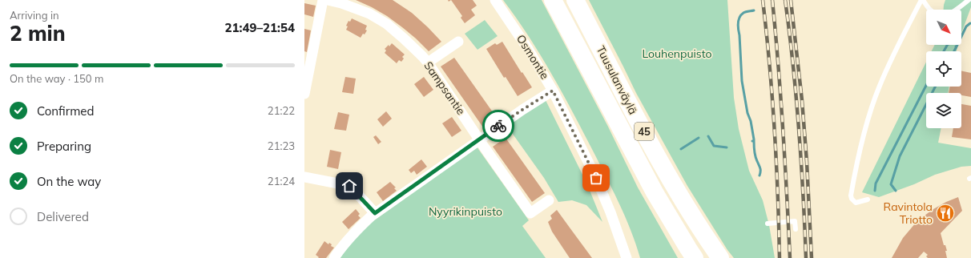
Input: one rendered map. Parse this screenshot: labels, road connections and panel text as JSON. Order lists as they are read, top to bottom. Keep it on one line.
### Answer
{"streets":{"highway":["Tuusulanväylä","45"],"street":["Osmontie","Sampsantie"]},"parks":["Louhenpuisto","Nyyrikinpuisto"],"places":{"restaurant":["Ravintola Triotto"]},"north":"bottom right","page":{"heading":["2 min","Arriving in","21:49–21:54"],"bar":"On the way · 150 m","list":[["Confirmed","21:22"],["Preparing","21:23"],["On the way","21:24"],"Delivered"]}}
